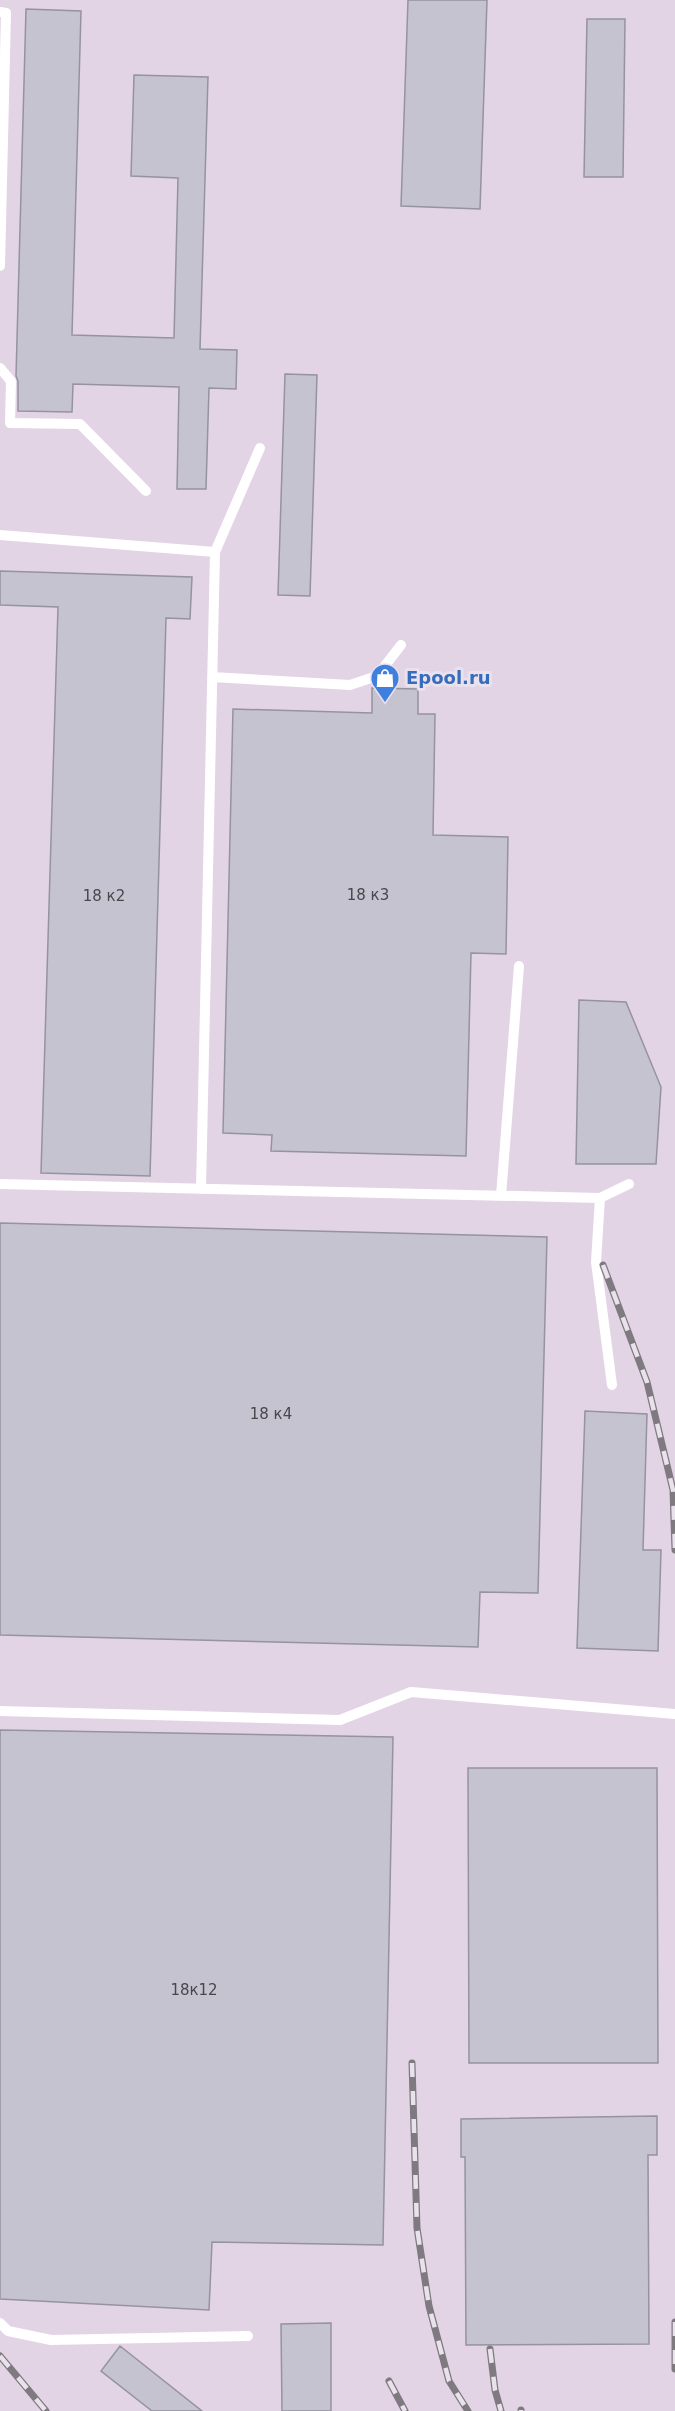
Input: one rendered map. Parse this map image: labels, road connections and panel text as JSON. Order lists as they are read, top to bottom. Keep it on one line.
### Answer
{"places":{"shop":["Epool.ru"]},"house_numbers":["18 к3","18 к2","18 к4","18к12"]}
